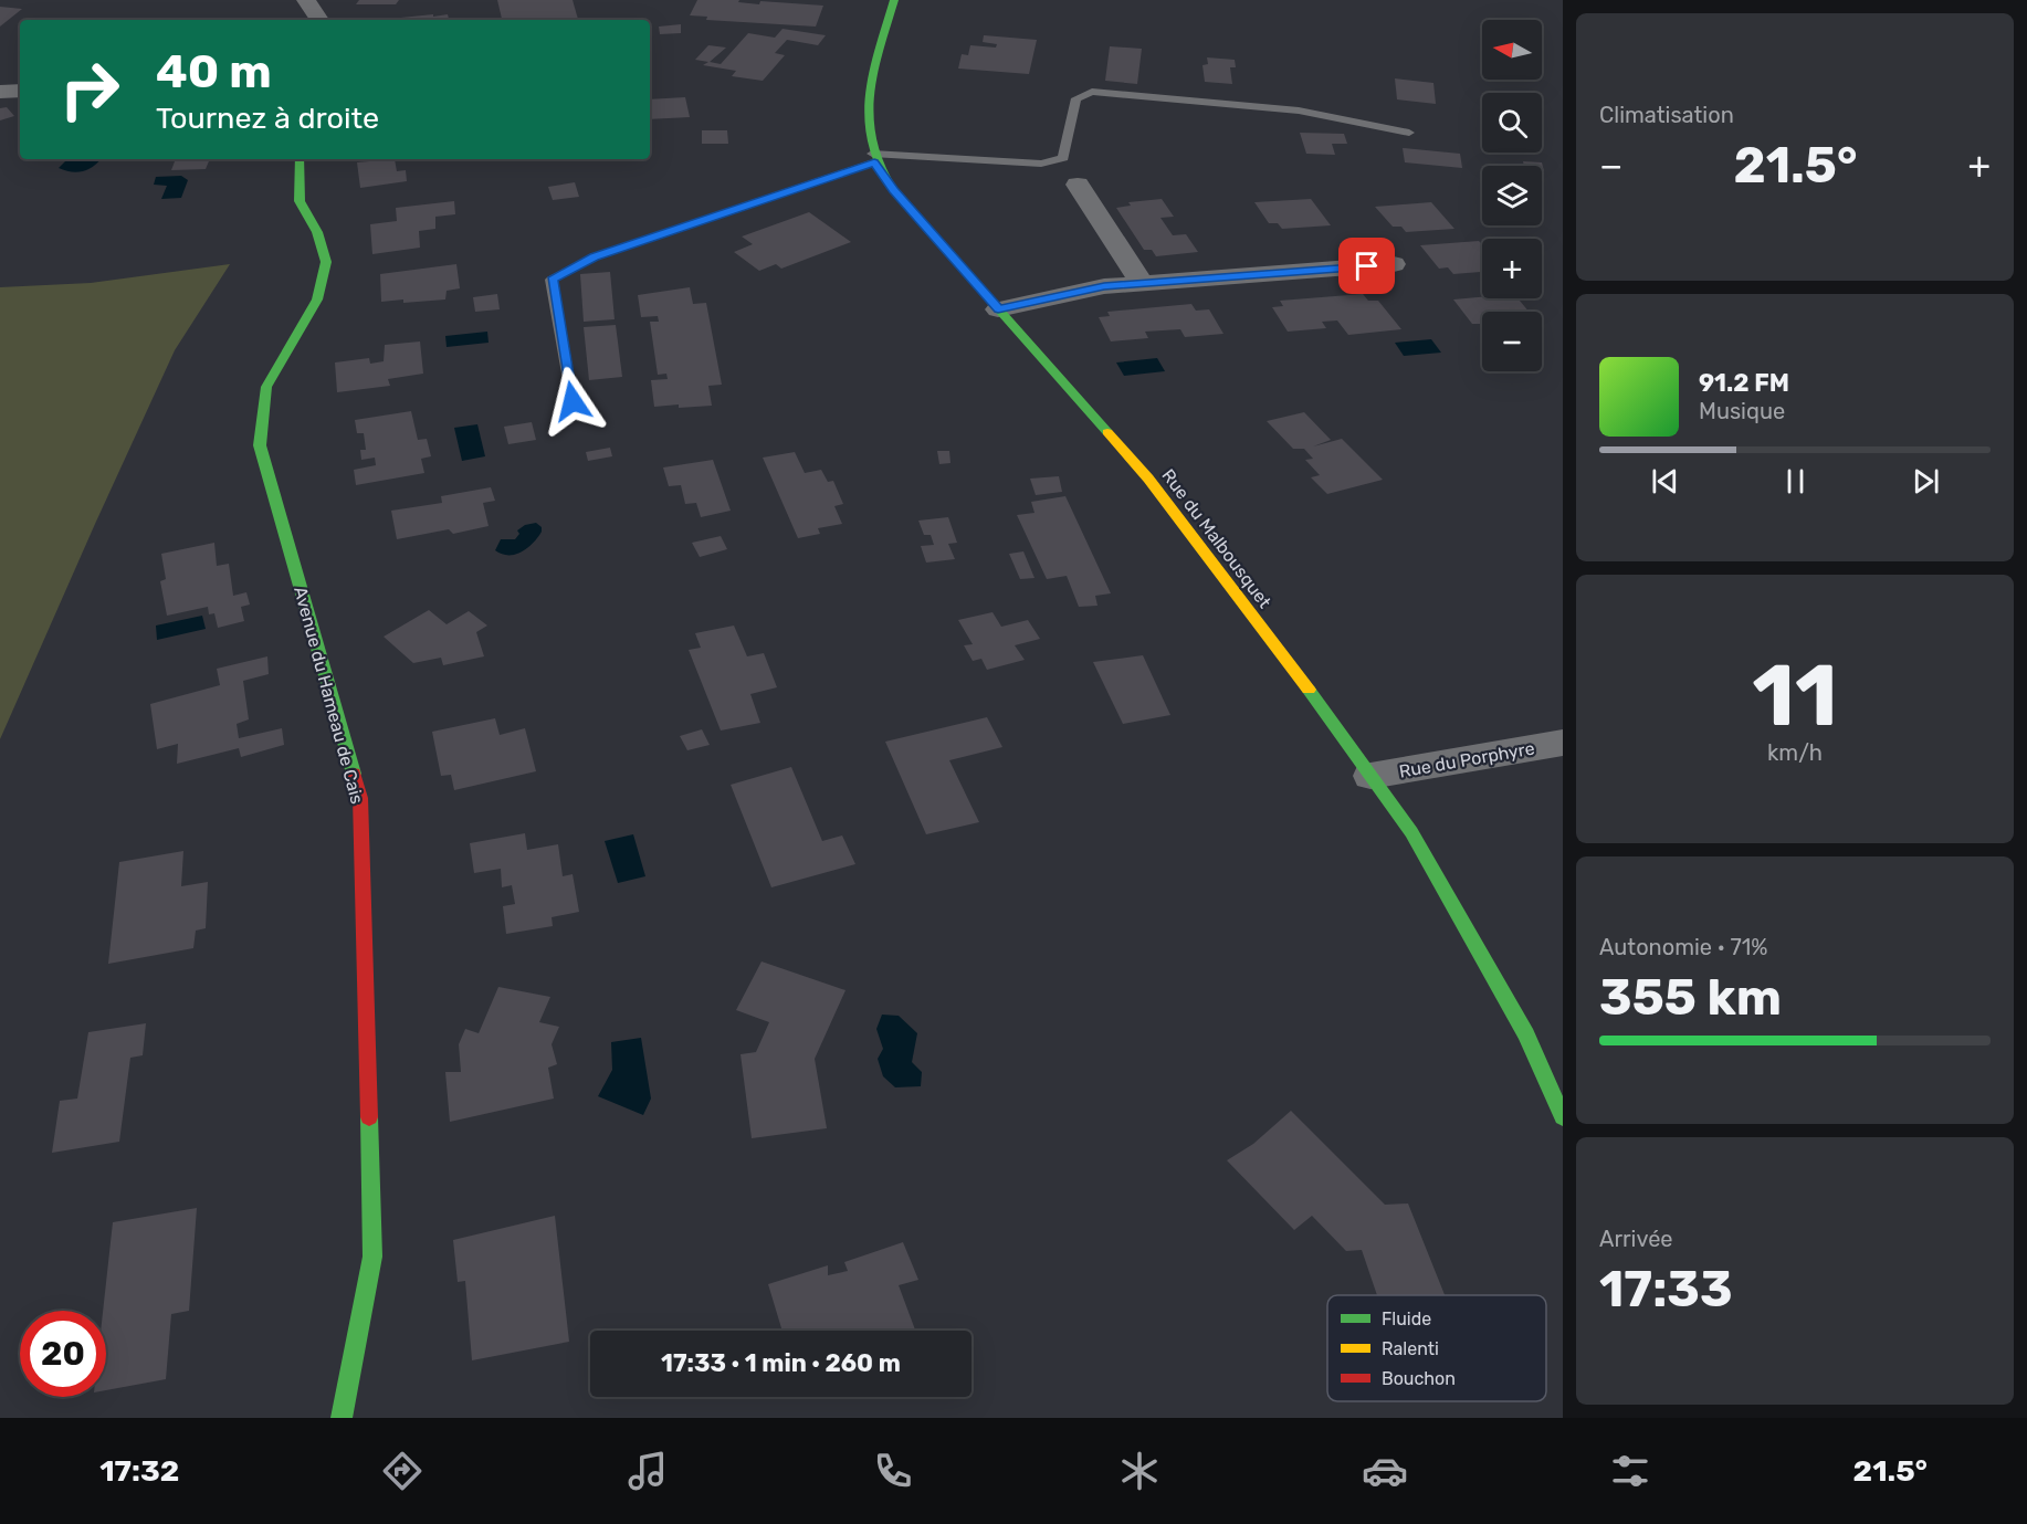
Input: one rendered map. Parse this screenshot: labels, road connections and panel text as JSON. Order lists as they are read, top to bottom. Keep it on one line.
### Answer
{"streets":{"street":["Rue du Malbousquet","Avenue du Hameau de Cais","Rue du Porphyre"]},"crossings":[["Rue du Malbousquet","Rue du Porphyre"]],"legend":["Fluide","Ralenti","Bouchon"],"north":"left","page":{"tile":["Climatisation",["11","km/h"],["Autonomie · 71%","355 km"],["Arrivée","17:33"]],"map_buttons":["+","−"],"turn":["40 m","Tournez à droite"],"heat":["−","21.5°","+"],"song":["91.2 FM","Musique"],"limit":"20","trip":"17:33 · 1 min · 260 m","tabs":["17:32","21.5°"]}}
